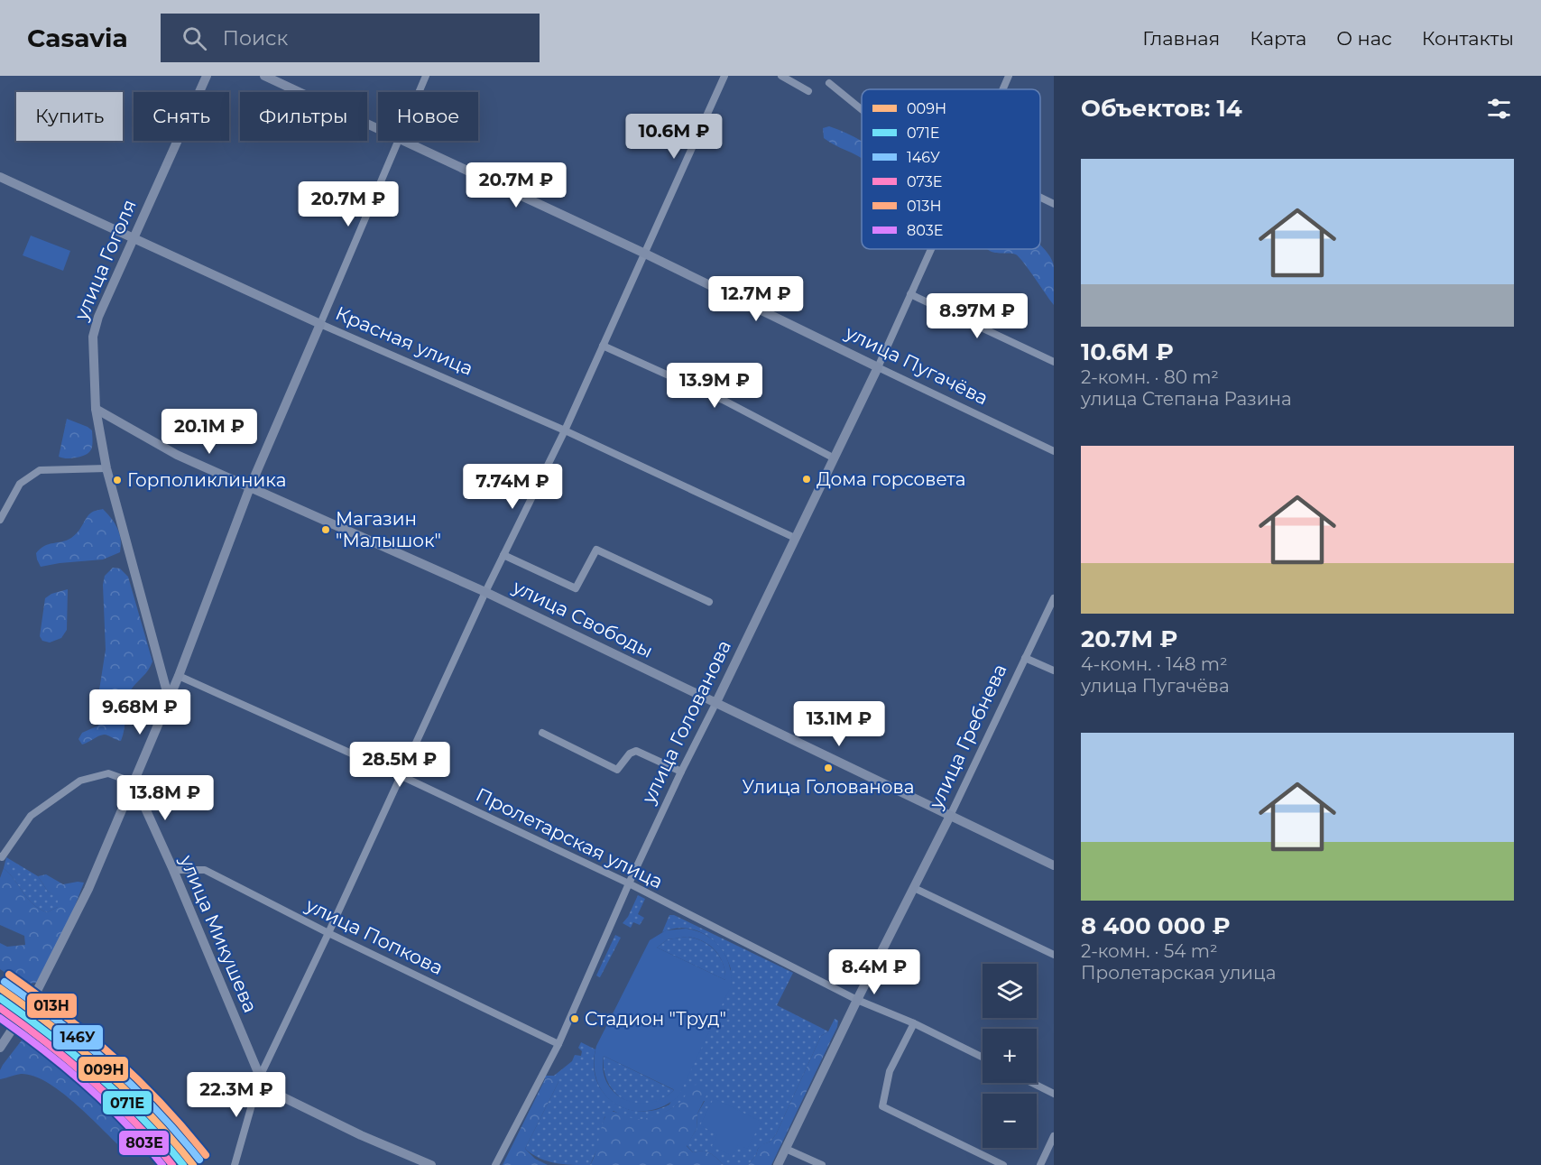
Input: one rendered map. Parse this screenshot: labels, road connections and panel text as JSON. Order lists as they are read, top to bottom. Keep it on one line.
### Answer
{"streets":{"street":["улица Гоголя","Красная улица","улица Пугачёва","улица Свободы","улица Голованова","улица Гребнева","Пролетарская улица","улица Микушева","улица Попкова"]},"crossings":[["улица Гоголя","Красная улица"],["улица Гоголя","улица Свободы"],["Красная улица","улица Голованова"],["улица Пугачёва","улица Голованова"],["улица Свободы","улица Голованова"],["улица Свободы","улица Гребнева"],["улица Голованова","Пролетарская улица"],["улица Голованова","улица Попкова"],["улица Гребнева","Пролетарская улица"],["улица Микушева","улица Попкова"]],"places":["Дома горсовета","Горполиклиника","Магазин \"Малышок\"","Улица Голованова","Стадион \"Труд\""],"lines":["transit line 013Н","transit line 146У","transit line 009Н","transit line 071Е","transit line 073Е","transit line 803Е"],"legend":["009Н","071Е","146У","073Е","013Н","803Е"],"page":{"header":"Casavia","search":"Поиск","nav":["Главная","Карта","О нас","Контакты"],"heading":"Объектов: 14","chip":["Купить","Снять","Фильтры","Новое"],"price":["10.6M ₽","20.7M ₽","20.7M ₽","12.7M ₽","8.97M ₽","13.9M ₽","20.1M ₽","7.74M ₽","9.68M ₽","13.1M ₽","28.5M ₽","13.8M ₽","8.4M ₽","22.3M ₽"],"list":[{"name":"10.6M ₽","note":"2-комн. · 80 m² · улица Степана Разина"},{"name":"20.7M ₽","note":"4-комн. · 148 m² · улица Пугачёва"},{"name":"8 400 000 ₽","note":"2-комн. · 54 m² · Пролетарская улица"}],"map_buttons":["+","−"]}}
